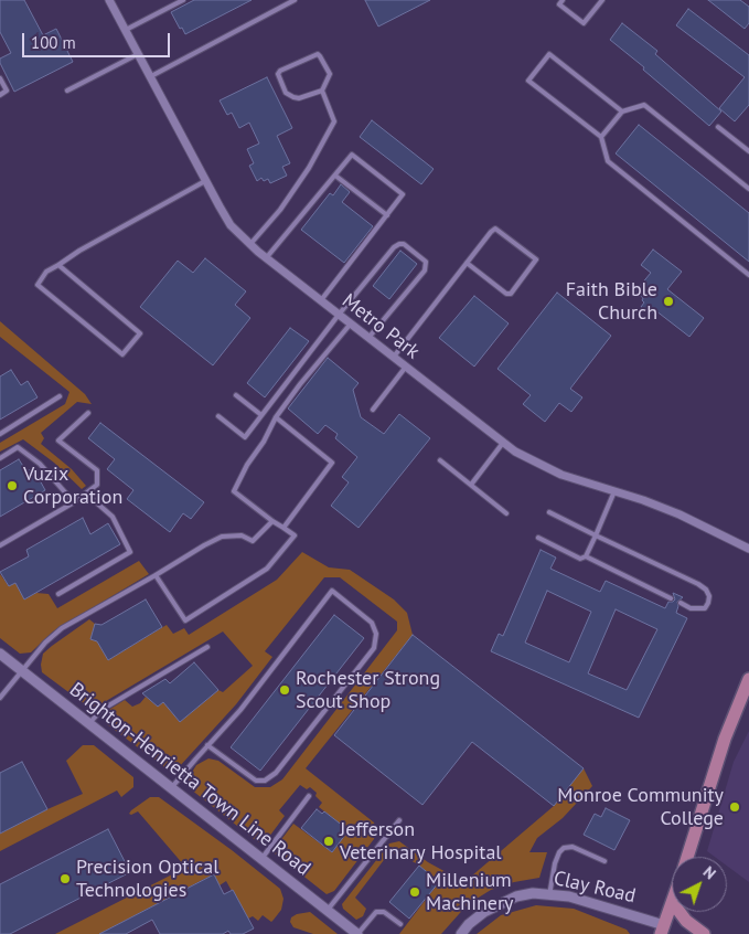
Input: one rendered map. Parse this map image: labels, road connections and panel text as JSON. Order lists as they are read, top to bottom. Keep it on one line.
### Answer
{"streets":{"street":["Metro Park","Brighton-Henrietta Town Line Road","Clay Road"]},"places":["Faith Bible Church","Vuzix Corporation","Rochester Strong Scout Shop","Monroe Community College","Jefferson Veterinary Hospital","Precision Optical Technologies","Millenium Machinery"],"scale_bar":"100 m","north":"top right"}
